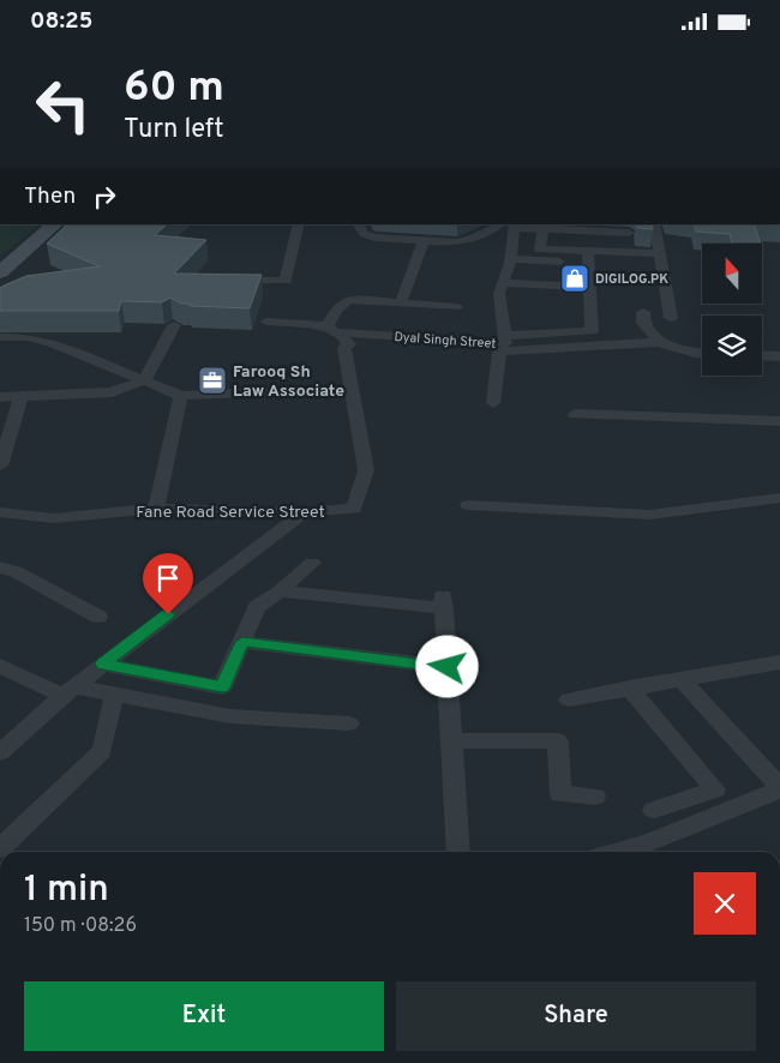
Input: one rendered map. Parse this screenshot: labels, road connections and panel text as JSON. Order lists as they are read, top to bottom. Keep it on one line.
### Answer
{"streets":{"street":["Dyal Singh Street","Fane Road Service Street"]},"crossings":[["Dyal Singh Street","Fane Road Service Street"]],"places":{"shop":["DIGILOG.PK"],"office":["Farooq Sh Law Associate"]},"north":"top","page":{"status":"08:25","turn":["60 m","Turn left"],"then":"Then","heading":["1 min","150 m · 08:26"],"buttons":["Exit","Share"]}}
